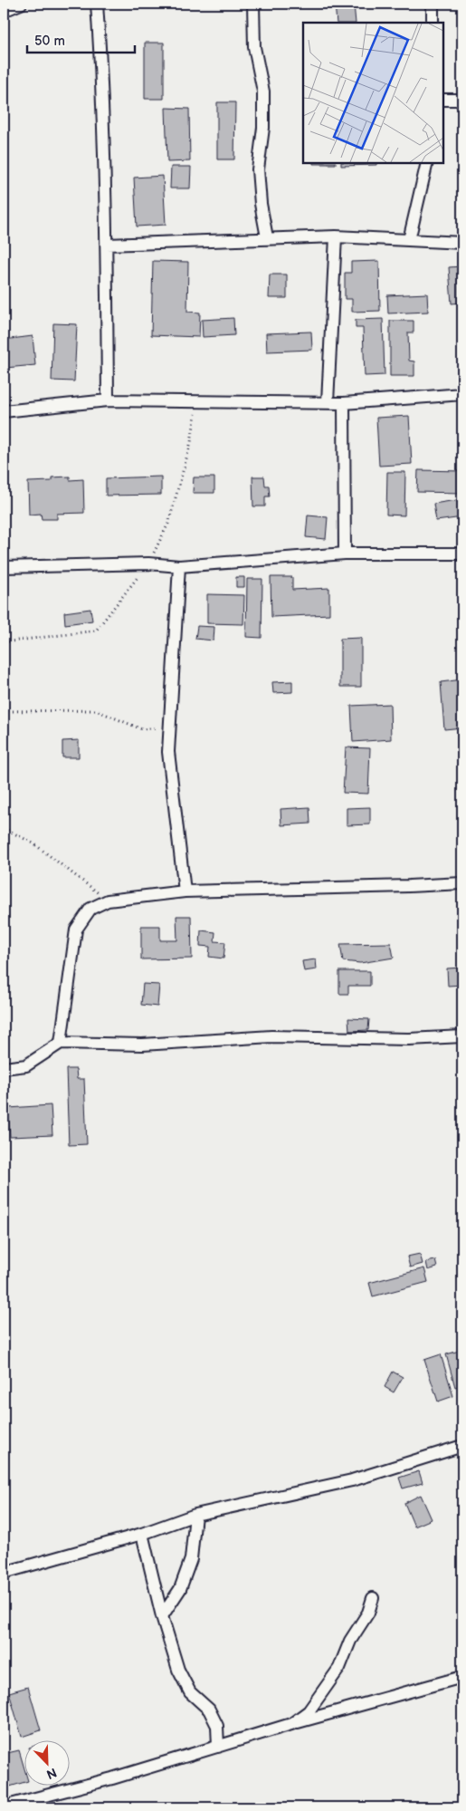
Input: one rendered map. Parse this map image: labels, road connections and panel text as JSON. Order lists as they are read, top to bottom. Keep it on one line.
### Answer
{"scale_bar":"50 m","north":"bottom right"}
